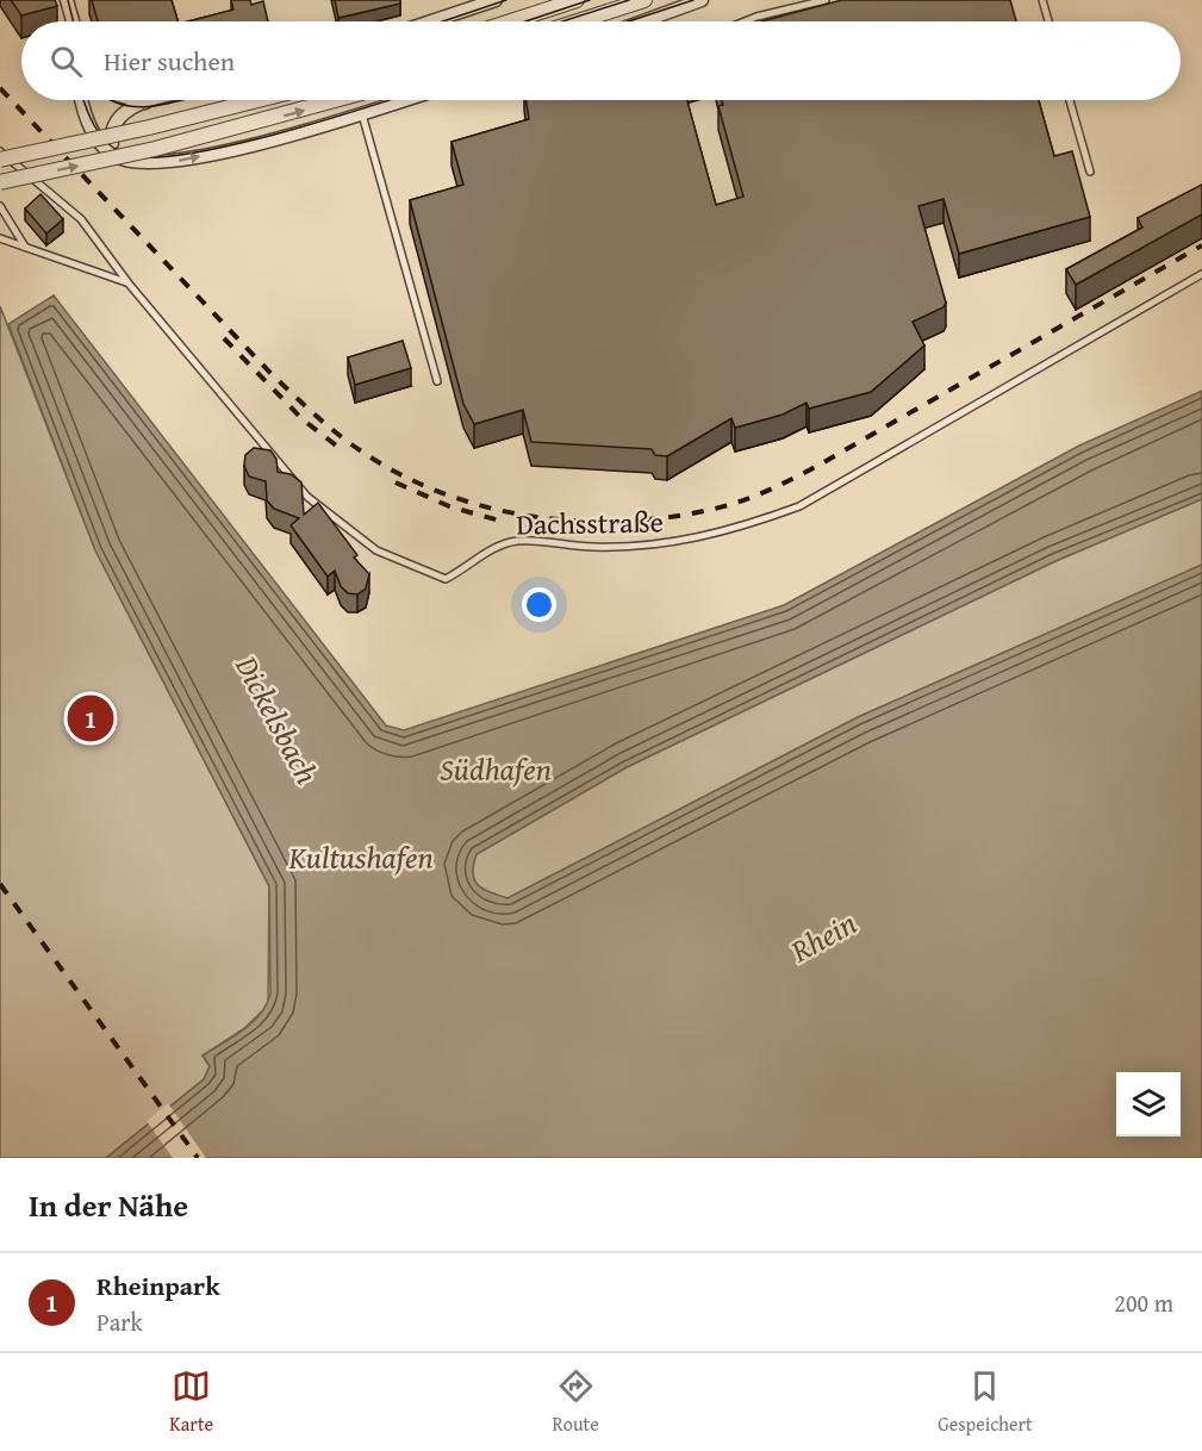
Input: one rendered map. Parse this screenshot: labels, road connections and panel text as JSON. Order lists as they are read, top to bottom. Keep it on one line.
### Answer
{"streets":{"lane":["Dachsstraße"]},"water":["Dickelsbach","Südhafen","Kultushafen","Rhein"],"page":{"search":"Hier suchen","pins":"1","heading":"In der Nähe","list":[{"mark":"1","name":"Rheinpark","note":"Park","value":"200 m"}],"nav":["Karte","Route","Gespeichert"]}}
